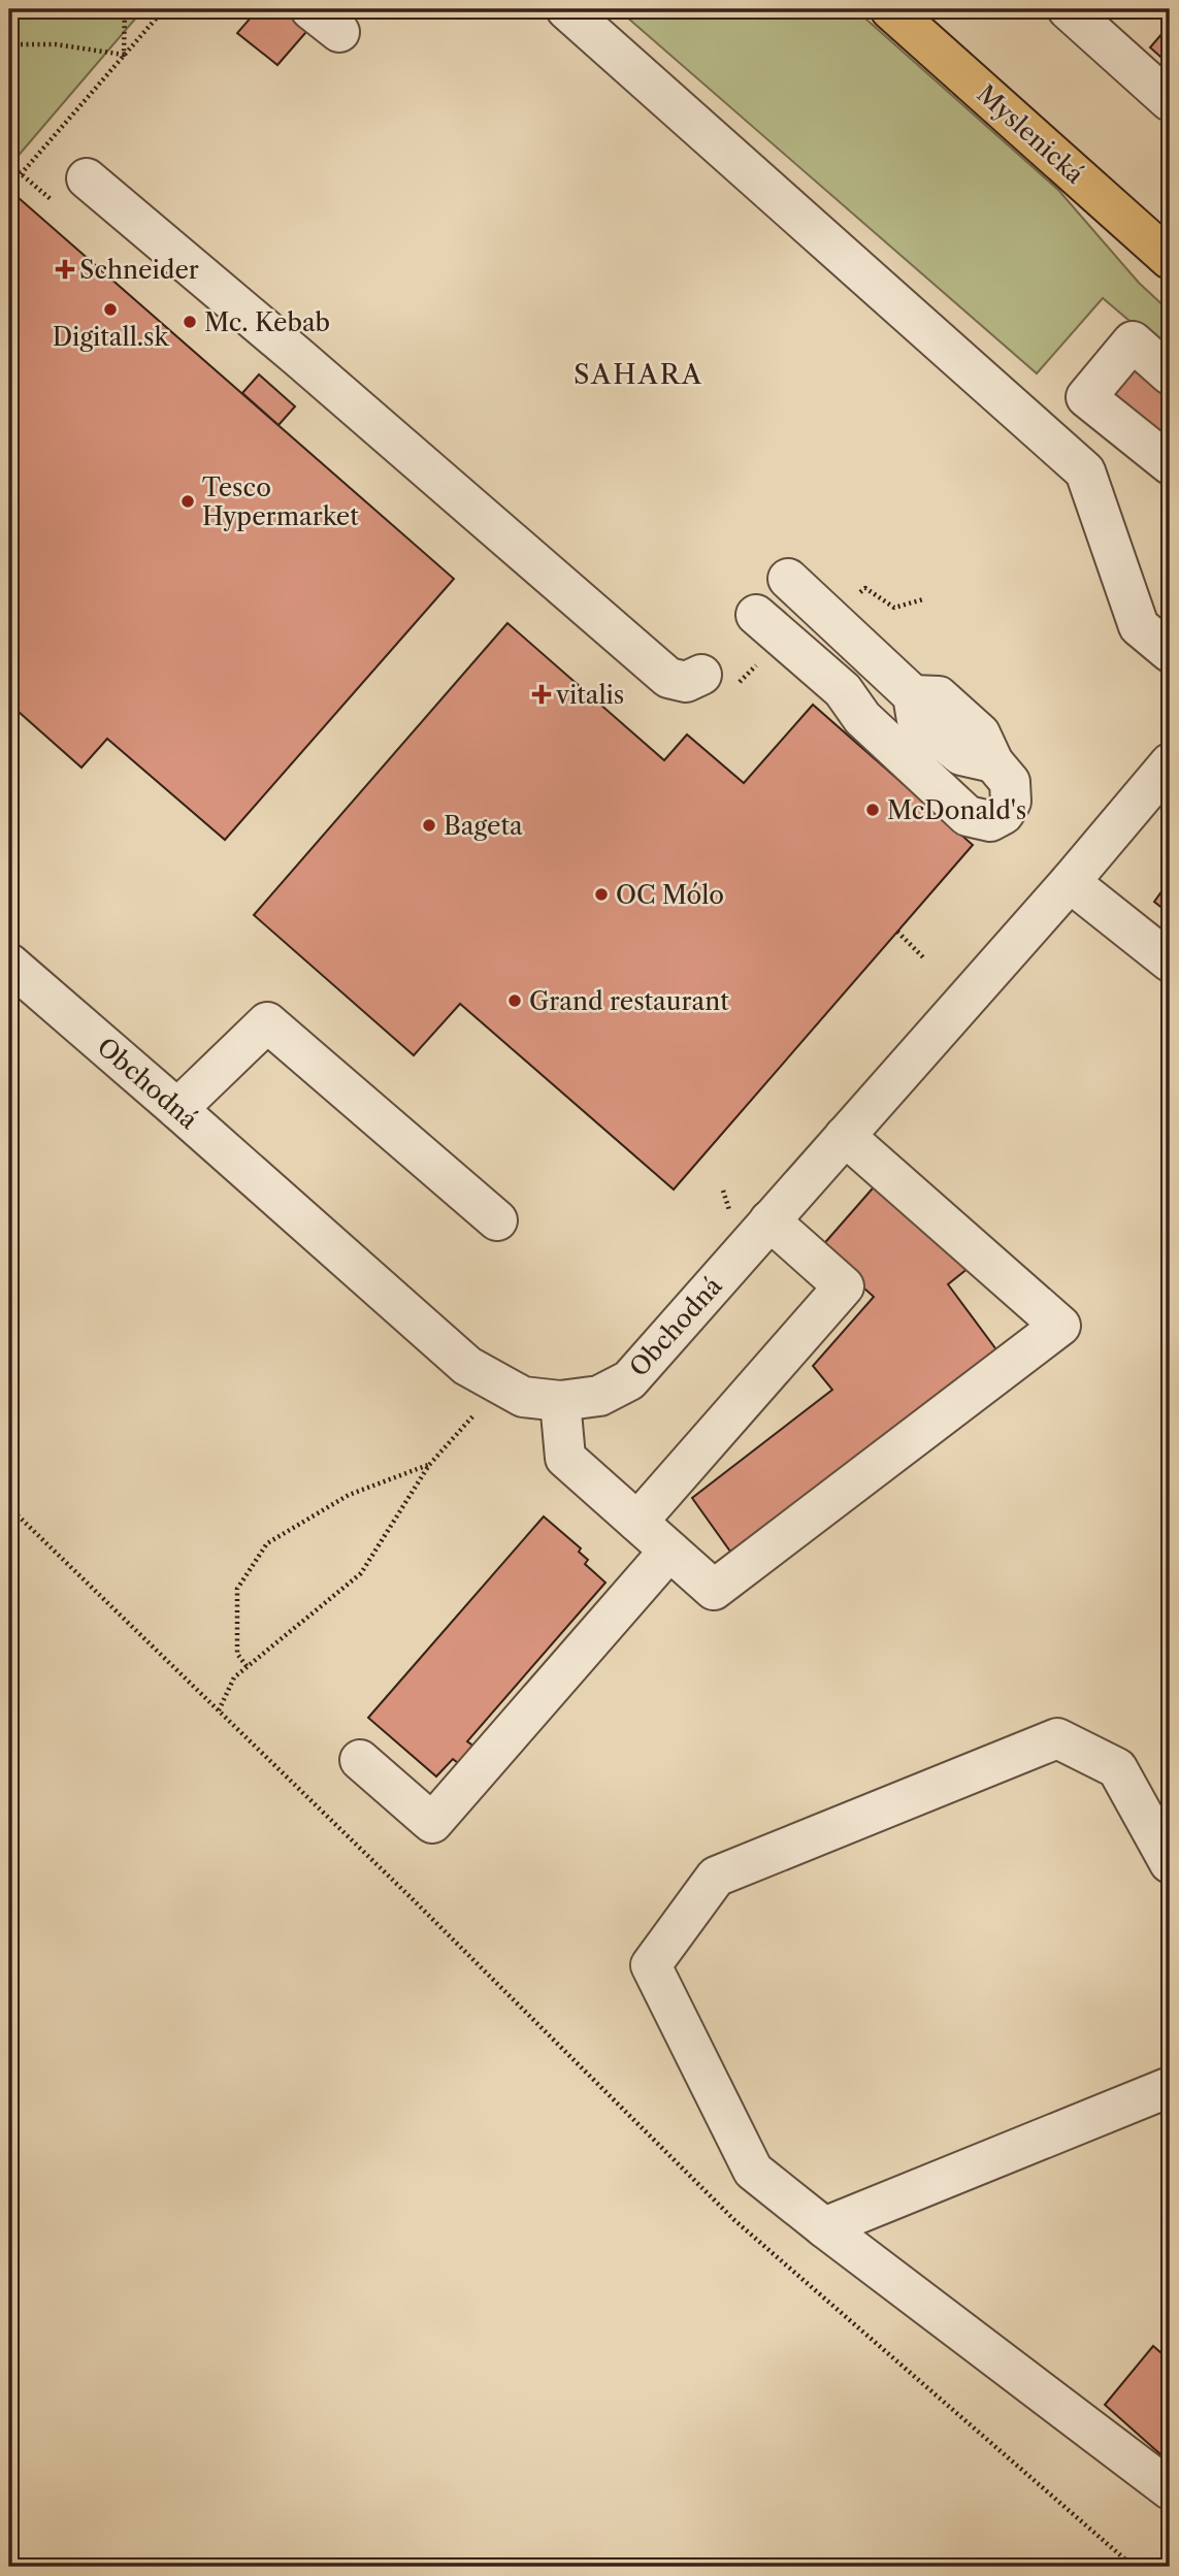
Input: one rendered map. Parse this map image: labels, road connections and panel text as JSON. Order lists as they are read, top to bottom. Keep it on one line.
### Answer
{"streets":{"main road":["Myslenická"],"street":["Obchodná"]},"districts":["SAHARA"],"places":{"health":["Schneider","vitalis"],"other":["Digitall.sk","Mc. Kebab","Tesco Hypermarket","McDonald's","Bageta","OC Mólo","Grand restaurant"]}}
